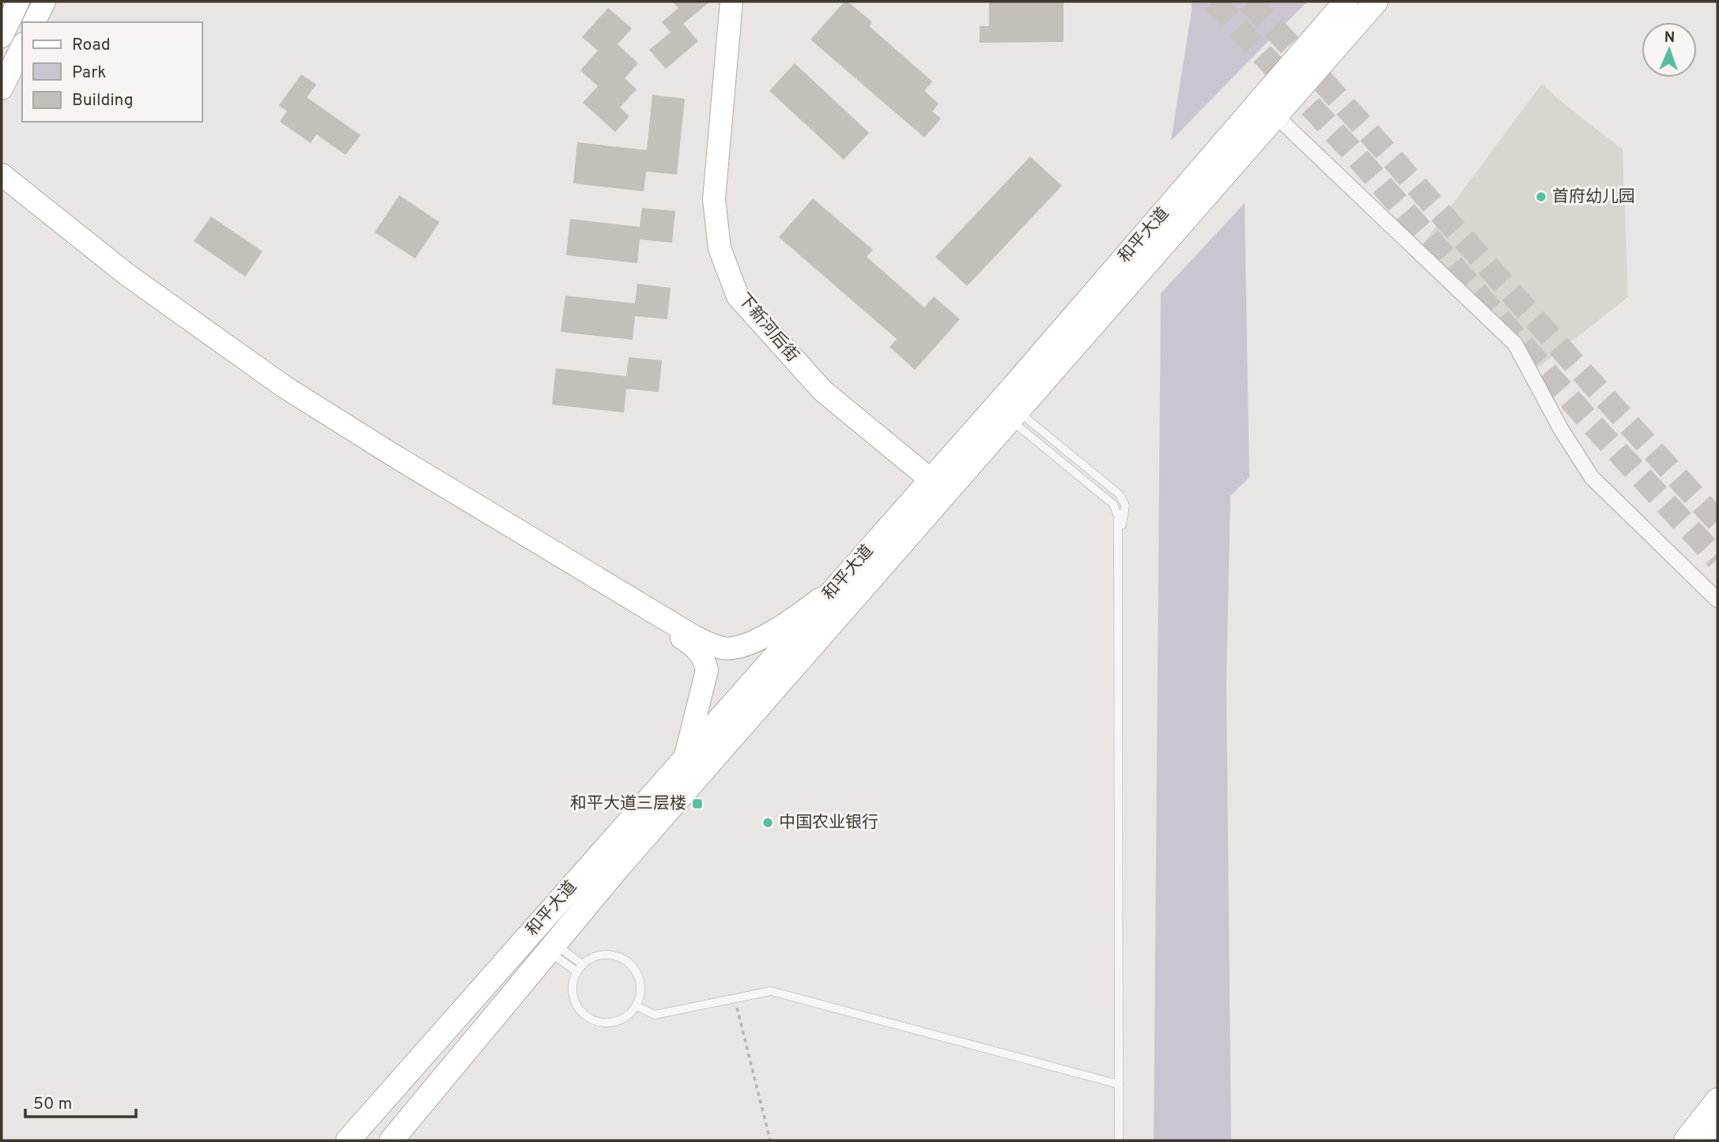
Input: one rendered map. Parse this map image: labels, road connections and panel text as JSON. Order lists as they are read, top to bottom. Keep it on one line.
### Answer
{"streets":{"main road":["和平大道"],"street":["下新河后街"]},"crossings":[["和平大道","下新河后街"]],"places":{"other":["首府幼儿园","中国农业银行"],"transit":["和平大道三层楼"]},"legend":["Road","Park","Building"],"scale_bar":"50 m","north":"top"}
